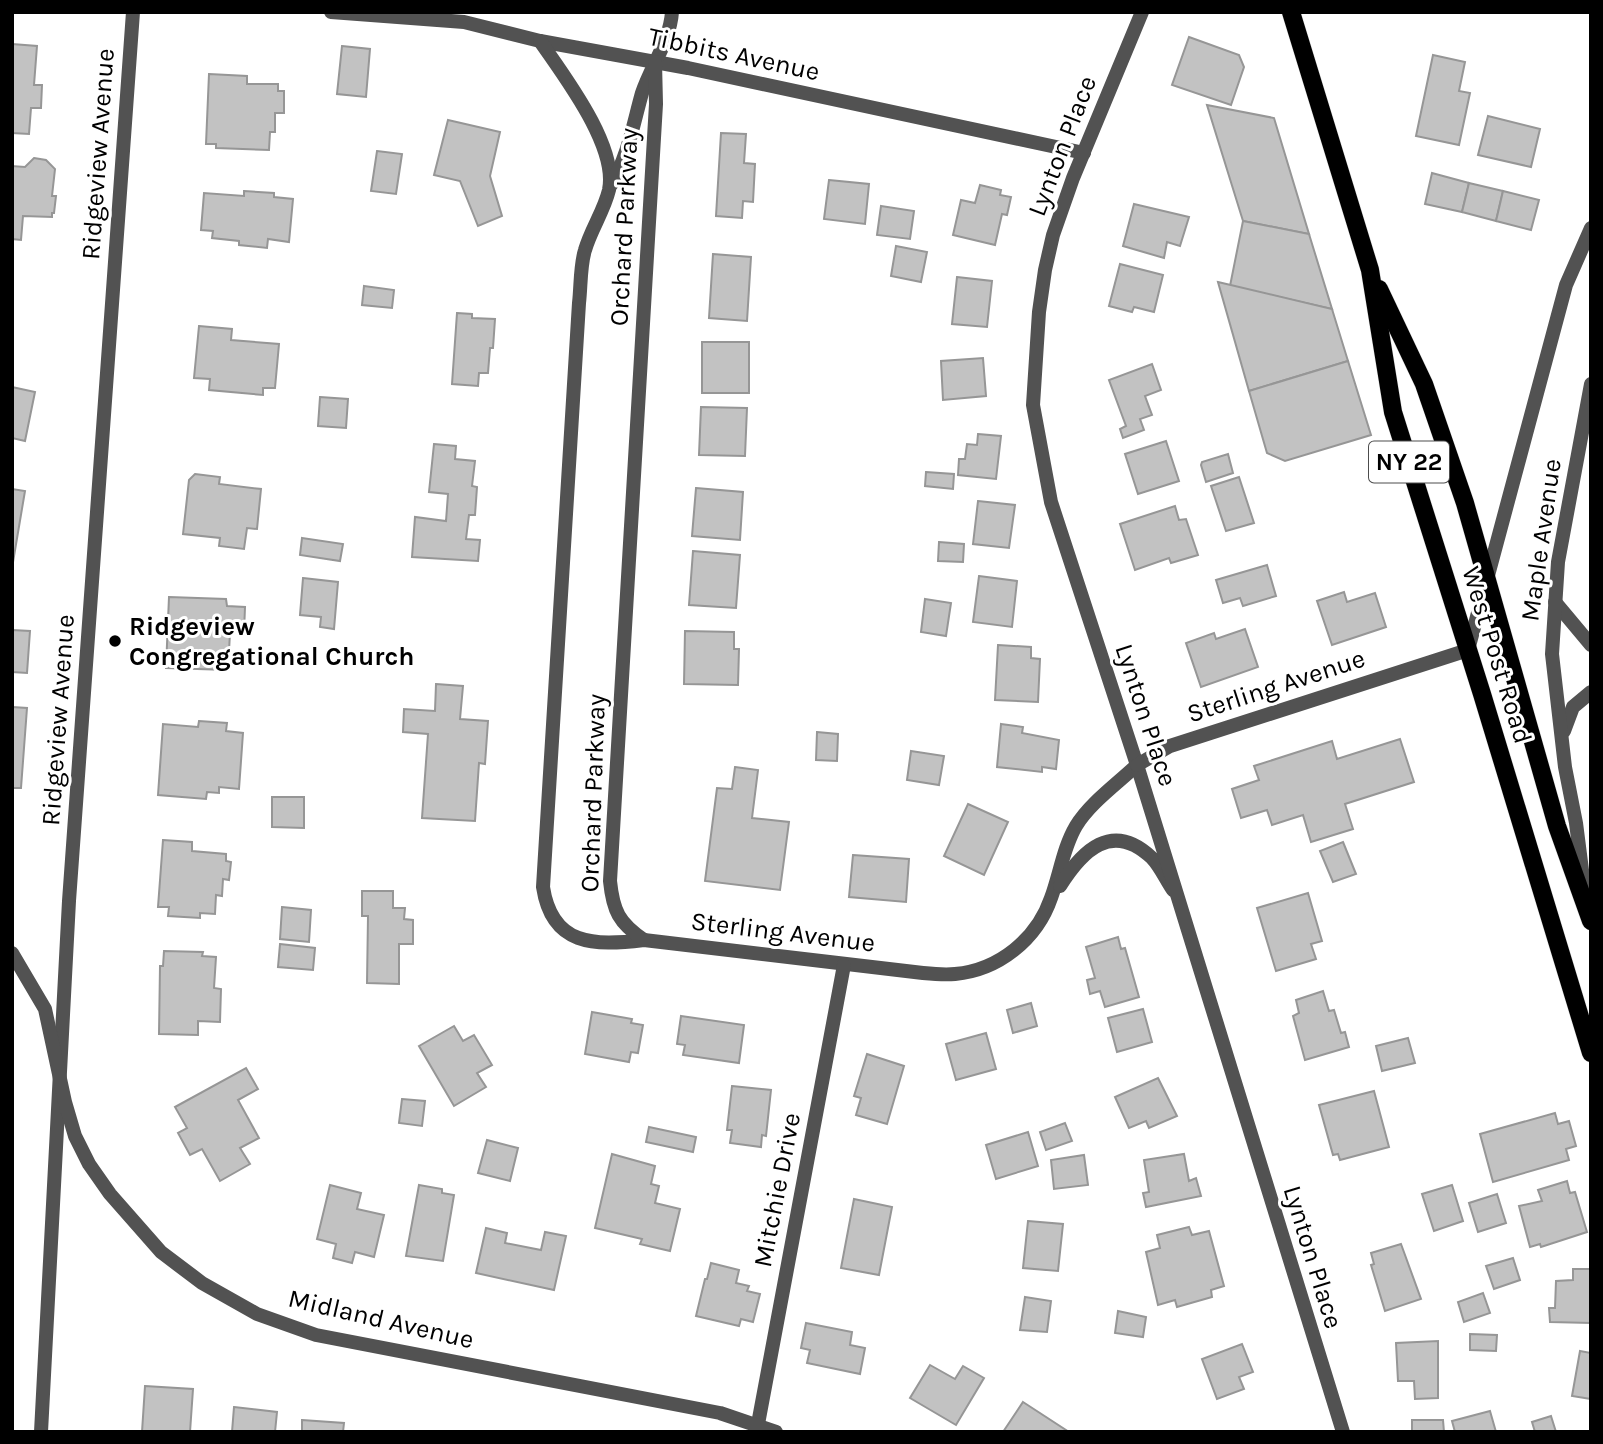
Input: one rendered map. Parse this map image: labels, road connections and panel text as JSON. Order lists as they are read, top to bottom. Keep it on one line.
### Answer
{"streets":{"main road":["NY 22","West Post Road"],"street":["Tibbits Avenue","Lynton Place","Ridgeview Avenue","Orchard Parkway","Maple Avenue","Sterling Avenue","Mitchie Drive","Midland Avenue"]},"crossings":[["Tibbits Avenue","Lynton Place"],["Tibbits Avenue","Orchard Parkway"],["Lynton Place","Sterling Avenue"],["Ridgeview Avenue","Midland Avenue"],["Orchard Parkway","Sterling Avenue"],["Maple Avenue","West Post Road"],["Maple Avenue","Sterling Avenue"],["West Post Road","Sterling Avenue"],["Sterling Avenue","Mitchie Drive"],["Mitchie Drive","Midland Avenue"]],"places":["Ridgeview Congregational Church"]}
